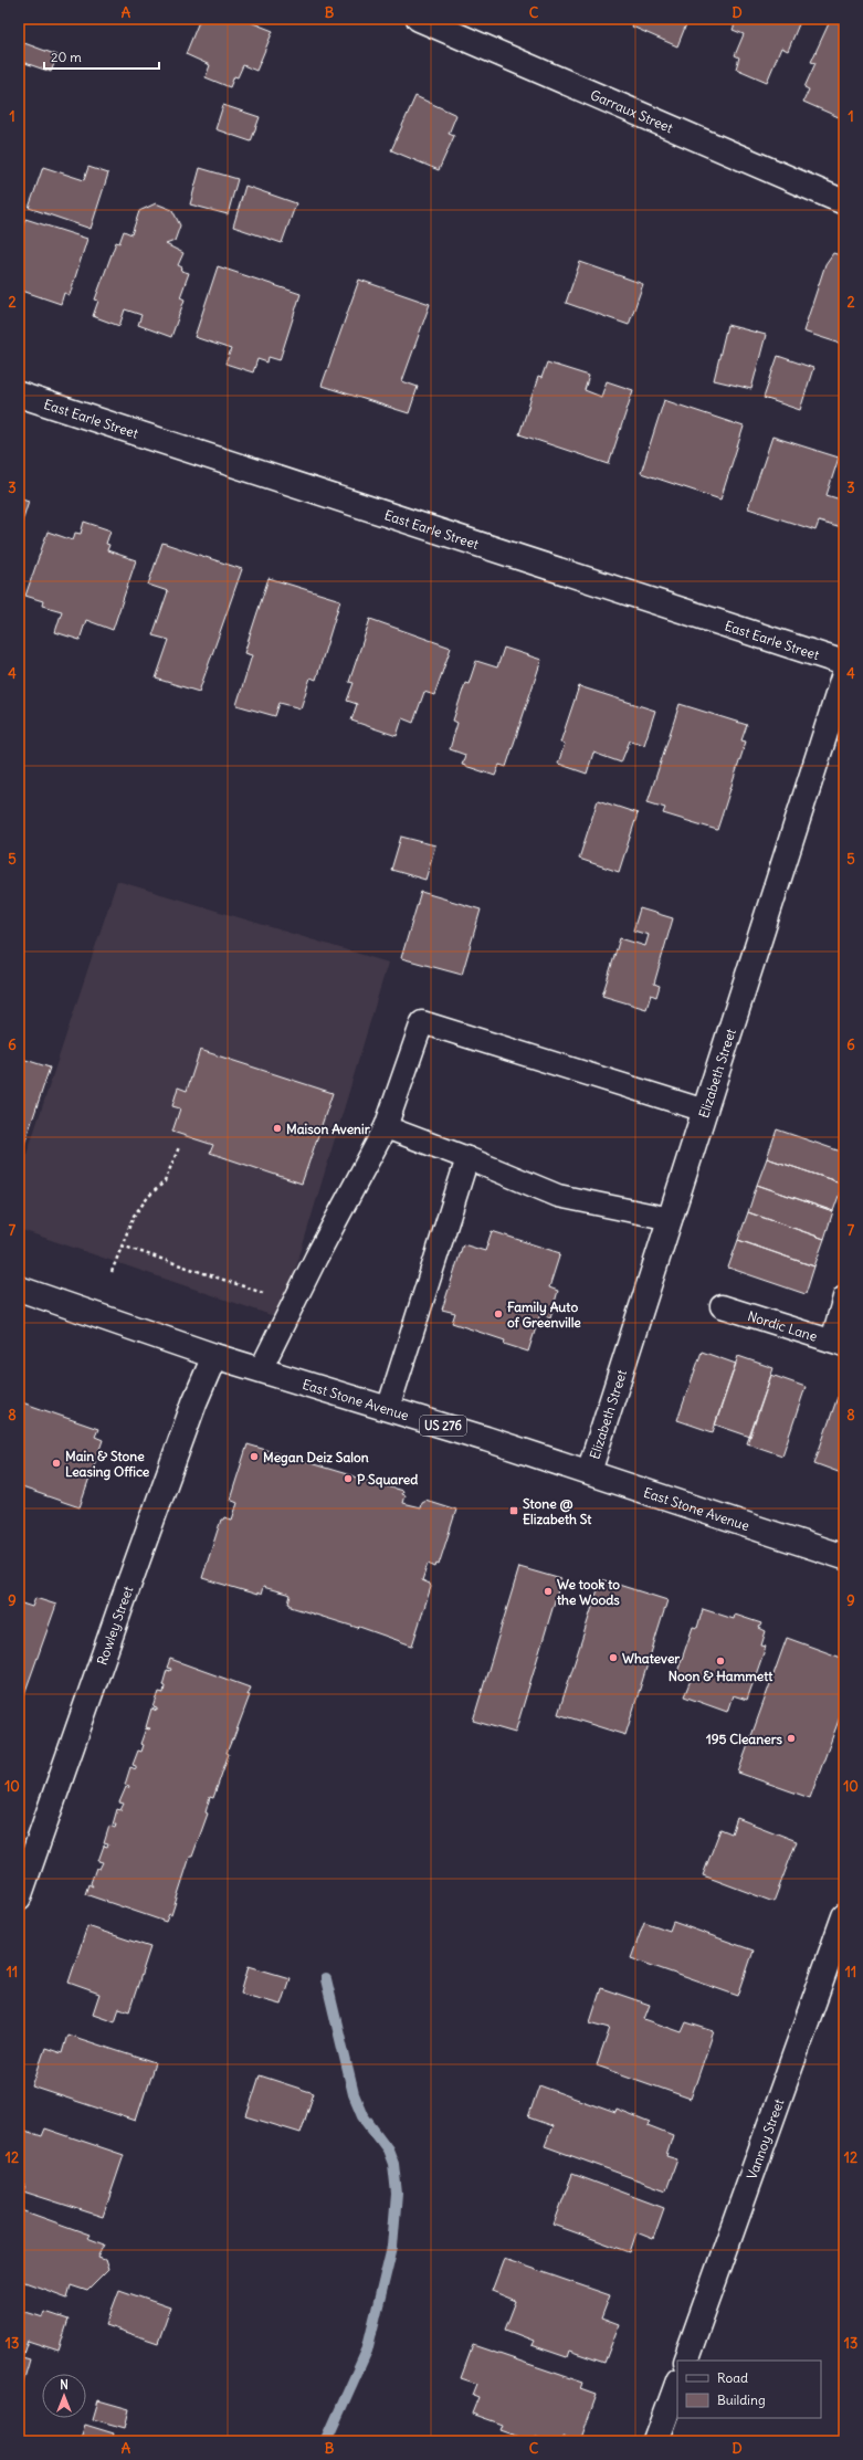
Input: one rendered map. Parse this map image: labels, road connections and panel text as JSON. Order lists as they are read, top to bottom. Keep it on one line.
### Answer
{"streets":{"main road":["Garraux Street","East Earle Street","Elizabeth Street","East Stone Avenue","US 276","Rowley Street","Vannoy Street"],"lane":["Nordic Lane"]},"crossings":[["Elizabeth Street","East Stone Avenue"],["East Stone Avenue","Rowley Street"]],"places":{"other":["Maison Avenir","Family Auto of Greenville","Megan Deiz Salon","Main & Stone Leasing Office","P Squared","We took to the Woods","Whatever","Noon & Hammett","195 Cleaners"],"transit":["Stone @ Elizabeth St"]},"legend":["Road","Building"],"scale_bar":"20 m","north":"top","grid":{"columns":["A","B","C","D"],"rows":["1","2","3","4","5","6","7","8","9","10","11","12","13"]}}
